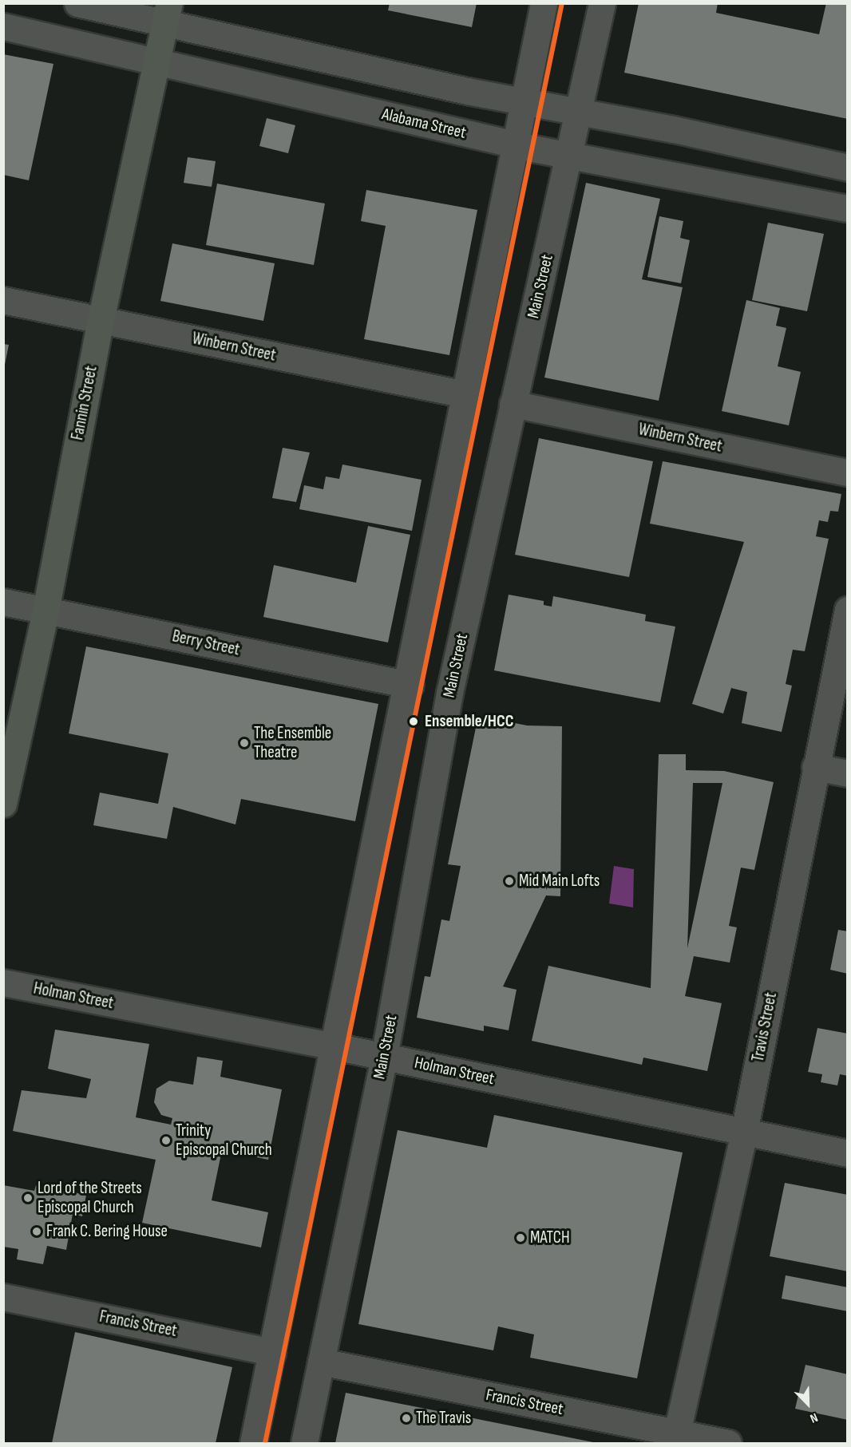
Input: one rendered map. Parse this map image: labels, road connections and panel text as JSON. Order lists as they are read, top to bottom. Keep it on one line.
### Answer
{"streets":{"main road":["Fannin Street"],"street":["Alabama Street","Main Street","Winbern Street","Berry Street","Holman Street","Travis Street","Francis Street"]},"crossings":[["Alabama Street","Main Street"],["Alabama Street","Fannin Street"],["Main Street","Winbern Street"],["Main Street","Holman Street"],["Main Street","Francis Street"],["Winbern Street","Fannin Street"],["Fannin Street","Berry Street"],["Holman Street","Travis Street"],["Travis Street","Francis Street"]],"places":["Ensemble/HCC","The Ensemble Theatre","Mid Main Lofts","Trinity Episcopal Church","Lord of the Streets Episcopal Church","Frank C. Bering House","MATCH","The Travis"],"north":"bottom right"}
